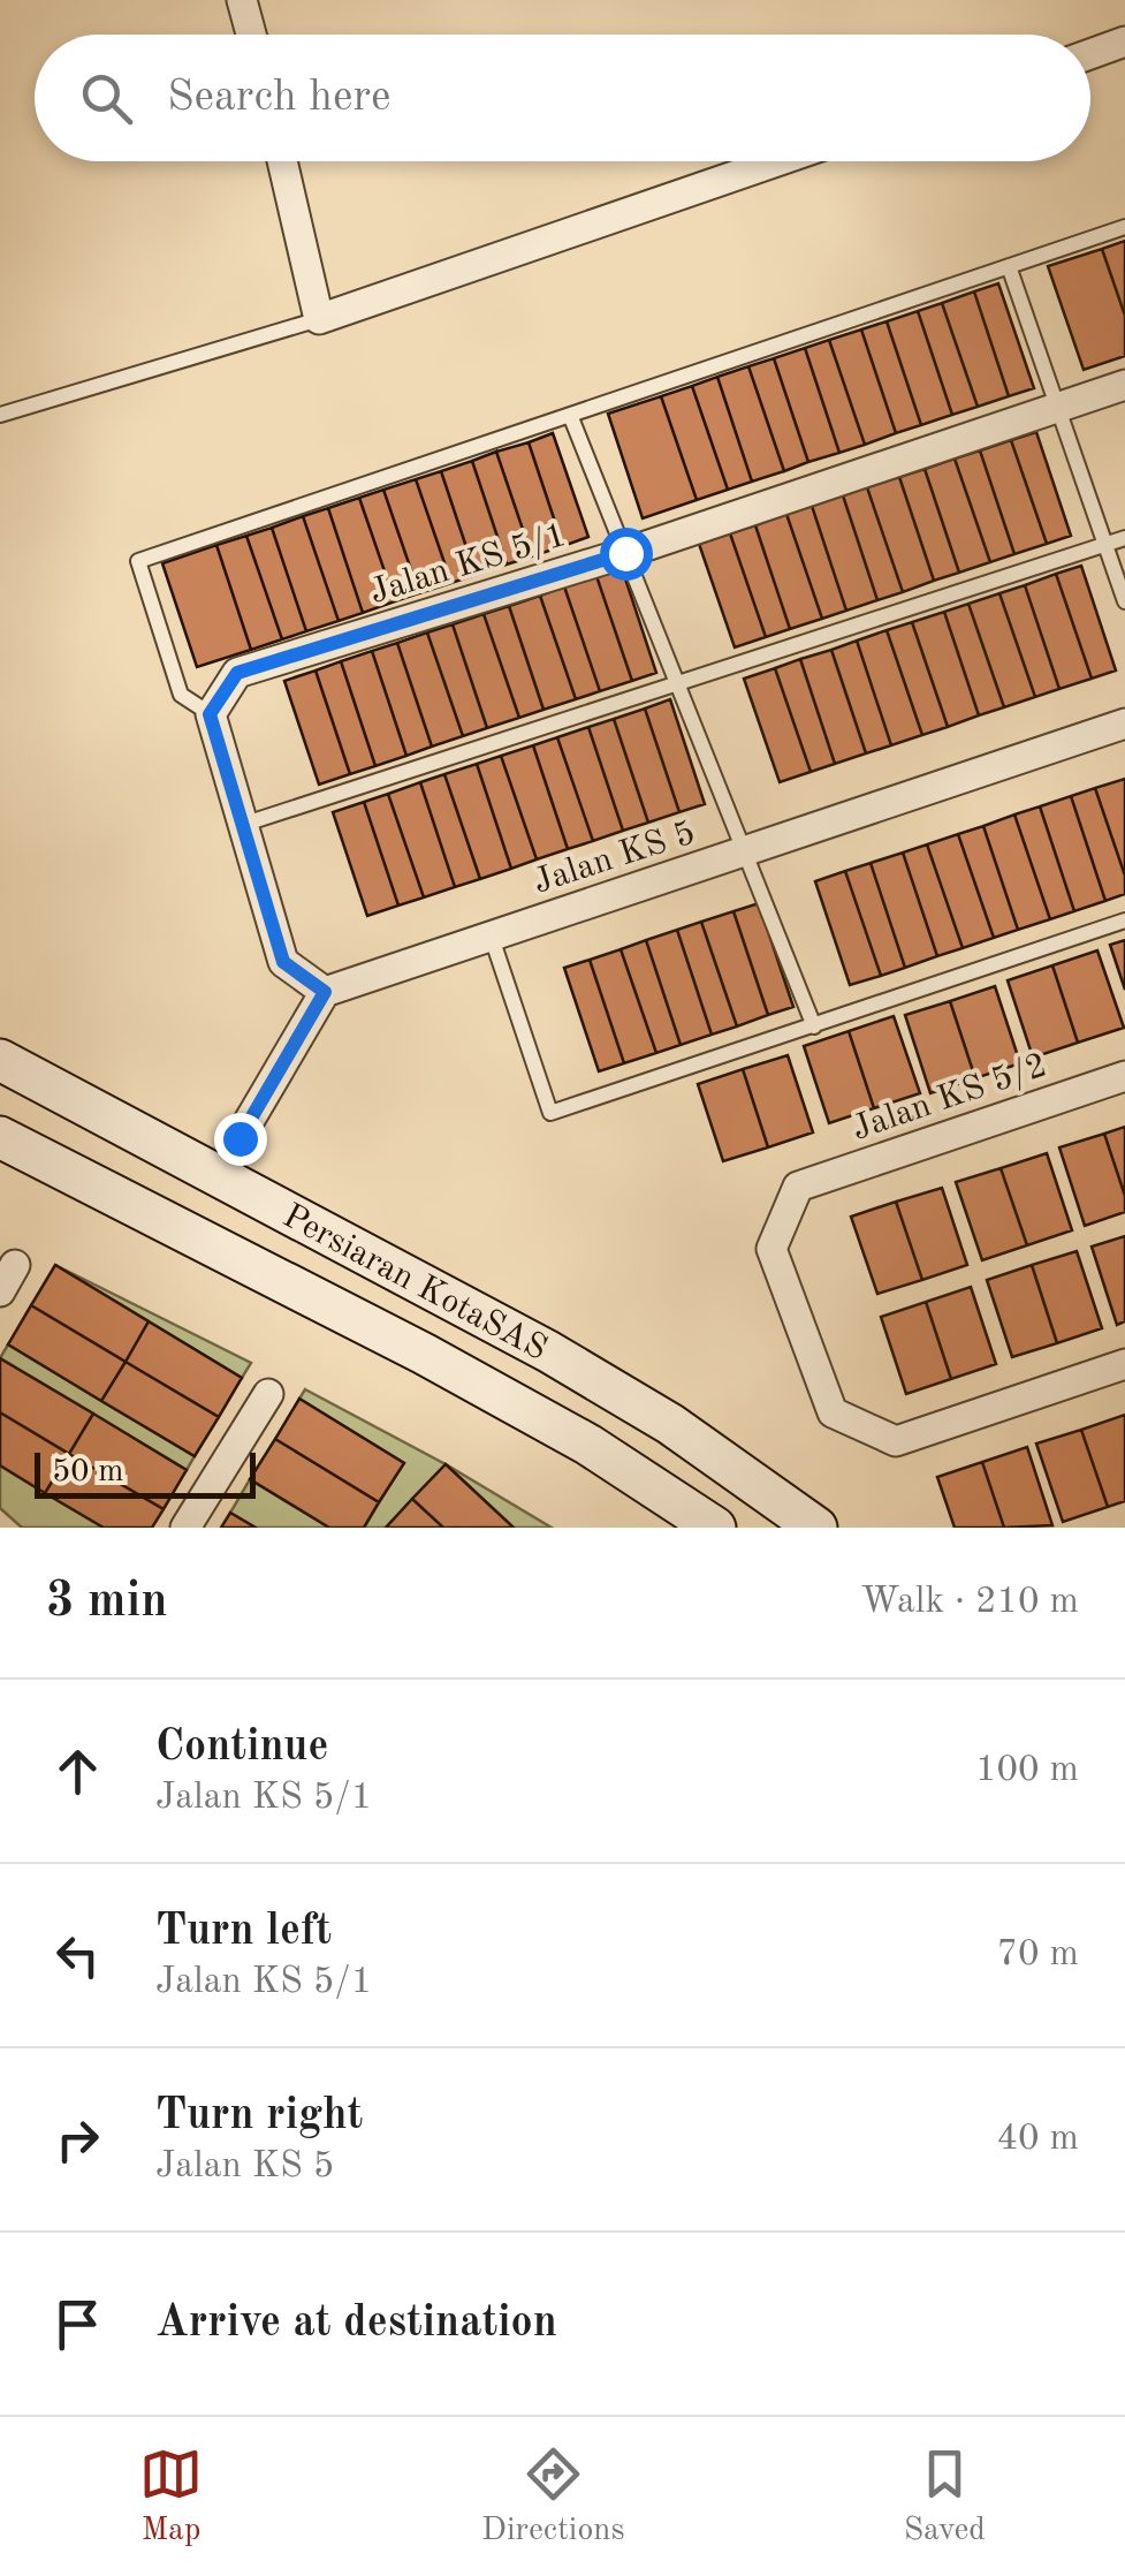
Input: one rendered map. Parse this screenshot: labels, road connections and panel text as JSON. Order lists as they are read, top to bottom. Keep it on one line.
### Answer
{"streets":{"main road":["Persiaran KotaSAS"],"street":["Jalan KS 5/1","Jalan KS 5","Jalan KS 5/2"]},"scale_bar":"50 m","page":{"search":"Search here","scale":"50 m","heading":["3 min","Walk · 210 m"],"list":[["Continue","Jalan KS 5/1","100 m"],["Turn left","Jalan KS 5/1","70 m"],["Turn right","Jalan KS 5","40 m"],"Arrive at destination"],"nav":["Map","Directions","Saved"]}}
